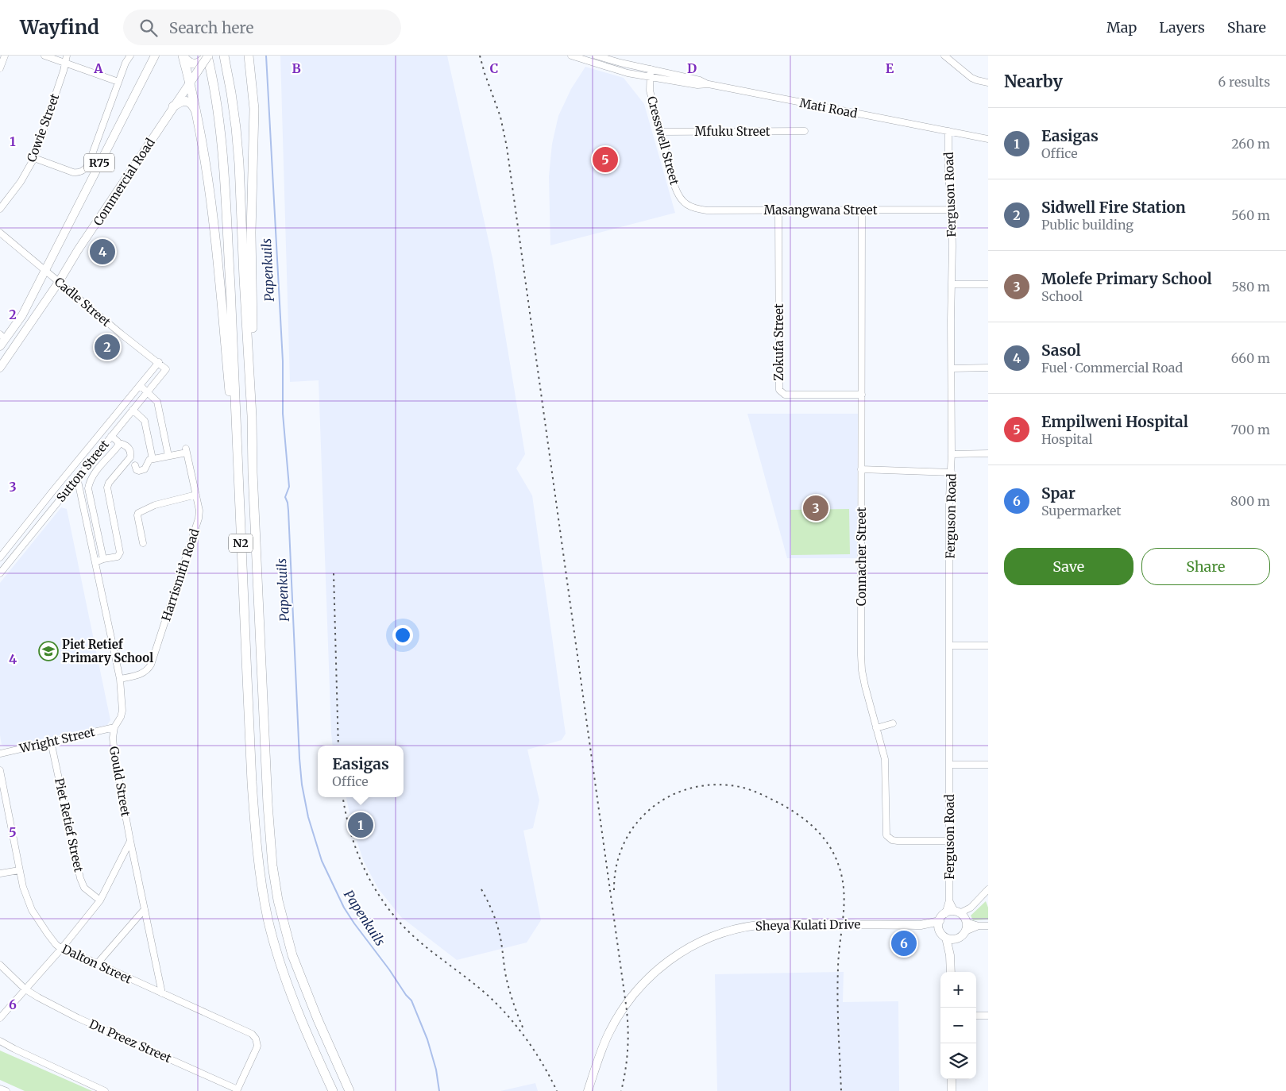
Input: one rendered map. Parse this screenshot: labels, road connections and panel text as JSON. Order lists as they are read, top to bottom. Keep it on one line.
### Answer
{"streets":{"highway":["N2"],"main road":["R75","Commercial Road","Sheya Kulati Drive"],"street":["Mati Road","Cowie Street","Mfuku Street","Cresswell Street","Ferguson Road","Masangwana Street","Cadle Street","Zokufa Street","Sutton Street","Connacher Street","Harrismith Road","Wright Street","Gould Street","Piet Retief Street","Dalton Street","Du Preez Street"]},"crossings":[["Mati Road","Cresswell Street"],["Mati Road","Ferguson Road"],["Mfuku Street","Cresswell Street"],["Cresswell Street","Masangwana Street"],["R75","Cadle Street"],["Commercial Road","Cadle Street"],["Ferguson Road","Masangwana Street"],["Ferguson Road","Connacher Street"],["Ferguson Road","Sheya Kulati Drive"],["Masangwana Street","Zokufa Street"],["Masangwana Street","Connacher Street"],["Cadle Street","Sutton Street"],["Zokufa Street","Connacher Street"],["Sutton Street","Gould Street"],["Harrismith Road","Gould Street"],["Wright Street","Gould Street"],["Wright Street","Piet Retief Street"],["Gould Street","Dalton Street"],["Dalton Street","Du Preez Street"]],"water":["Papenkuils"],"places":{"school or university":["Piet Retief Primary School"]},"page":{"header":"Wayfind","search":"Search here","nav":["Map","Layers","Share"],"heading":["Nearby","6 results"],"list":[{"mark":"1","name":"Easigas","note":"Office","value":"260 m"},{"mark":"2","name":"Sidwell Fire Station","note":"Public building","value":"560 m"},{"mark":"3","name":"Molefe Primary School","note":"School","value":"580 m"},{"mark":"4","name":"Sasol","note":"Fuel · Commercial Road","value":"660 m"},{"mark":"5","name":"Empilweni Hospital","note":"Hospital","value":"700 m"},{"mark":"6","name":"Spar","note":"Supermarket","value":"800 m"}],"pins":["5","4","2","3","1","6"],"buttons":["Save","Share"],"popup":["Easigas","Office"],"map_buttons":["+","−"]},"grid":{"columns":["A","B","C","D","E"],"rows":["1","2","3","4","5","6"]}}
